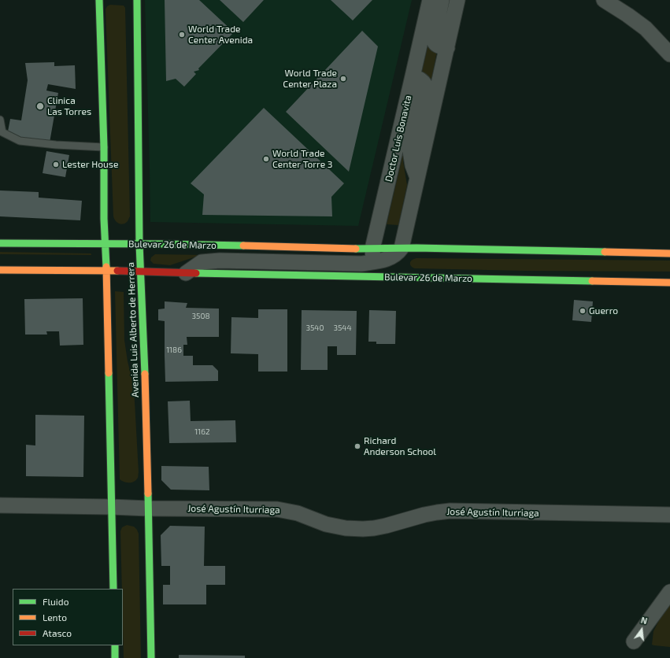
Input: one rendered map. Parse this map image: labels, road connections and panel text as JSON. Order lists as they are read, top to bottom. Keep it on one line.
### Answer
{"streets":{"street":["Doctor Luis Bonavita","Bulevar 26 de Marzo","Avenida Luis Alberto de Herrera","José Agustín Iturriaga"]},"crossings":[["Doctor Luis Bonavita","Bulevar 26 de Marzo"],["Bulevar 26 de Marzo","Avenida Luis Alberto de Herrera"],["Avenida Luis Alberto de Herrera","José Agustín Iturriaga"]],"places":["World Trade Center Avenida","World Trade Center Plaza","Clinica Las Torres","World Trade Center Torre 3","Lester House","Guerro","Richard Anderson School"],"house_numbers":["3508","3540","3544","1186","1162"],"legend":["Fluido","Lento","Atasco"],"north":"top"}
